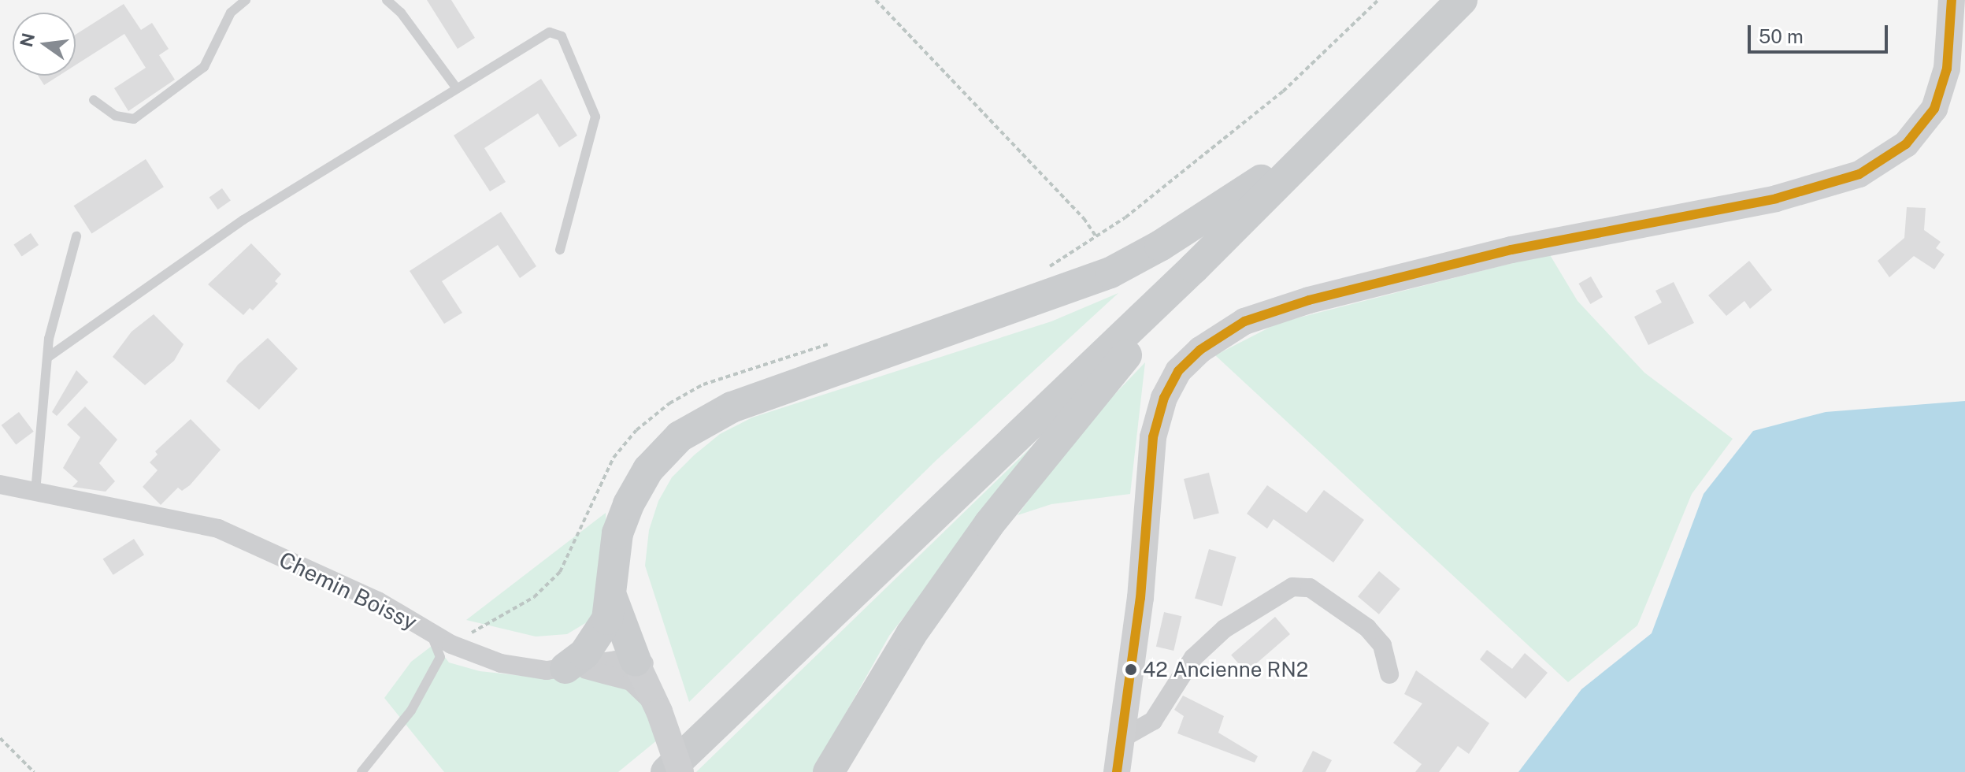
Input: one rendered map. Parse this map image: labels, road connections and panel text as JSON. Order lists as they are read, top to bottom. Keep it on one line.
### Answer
{"streets":{"street":["Chemin Boissy"]},"places":["42 Ancienne RN2"],"scale_bar":"50 m","north":"left"}
